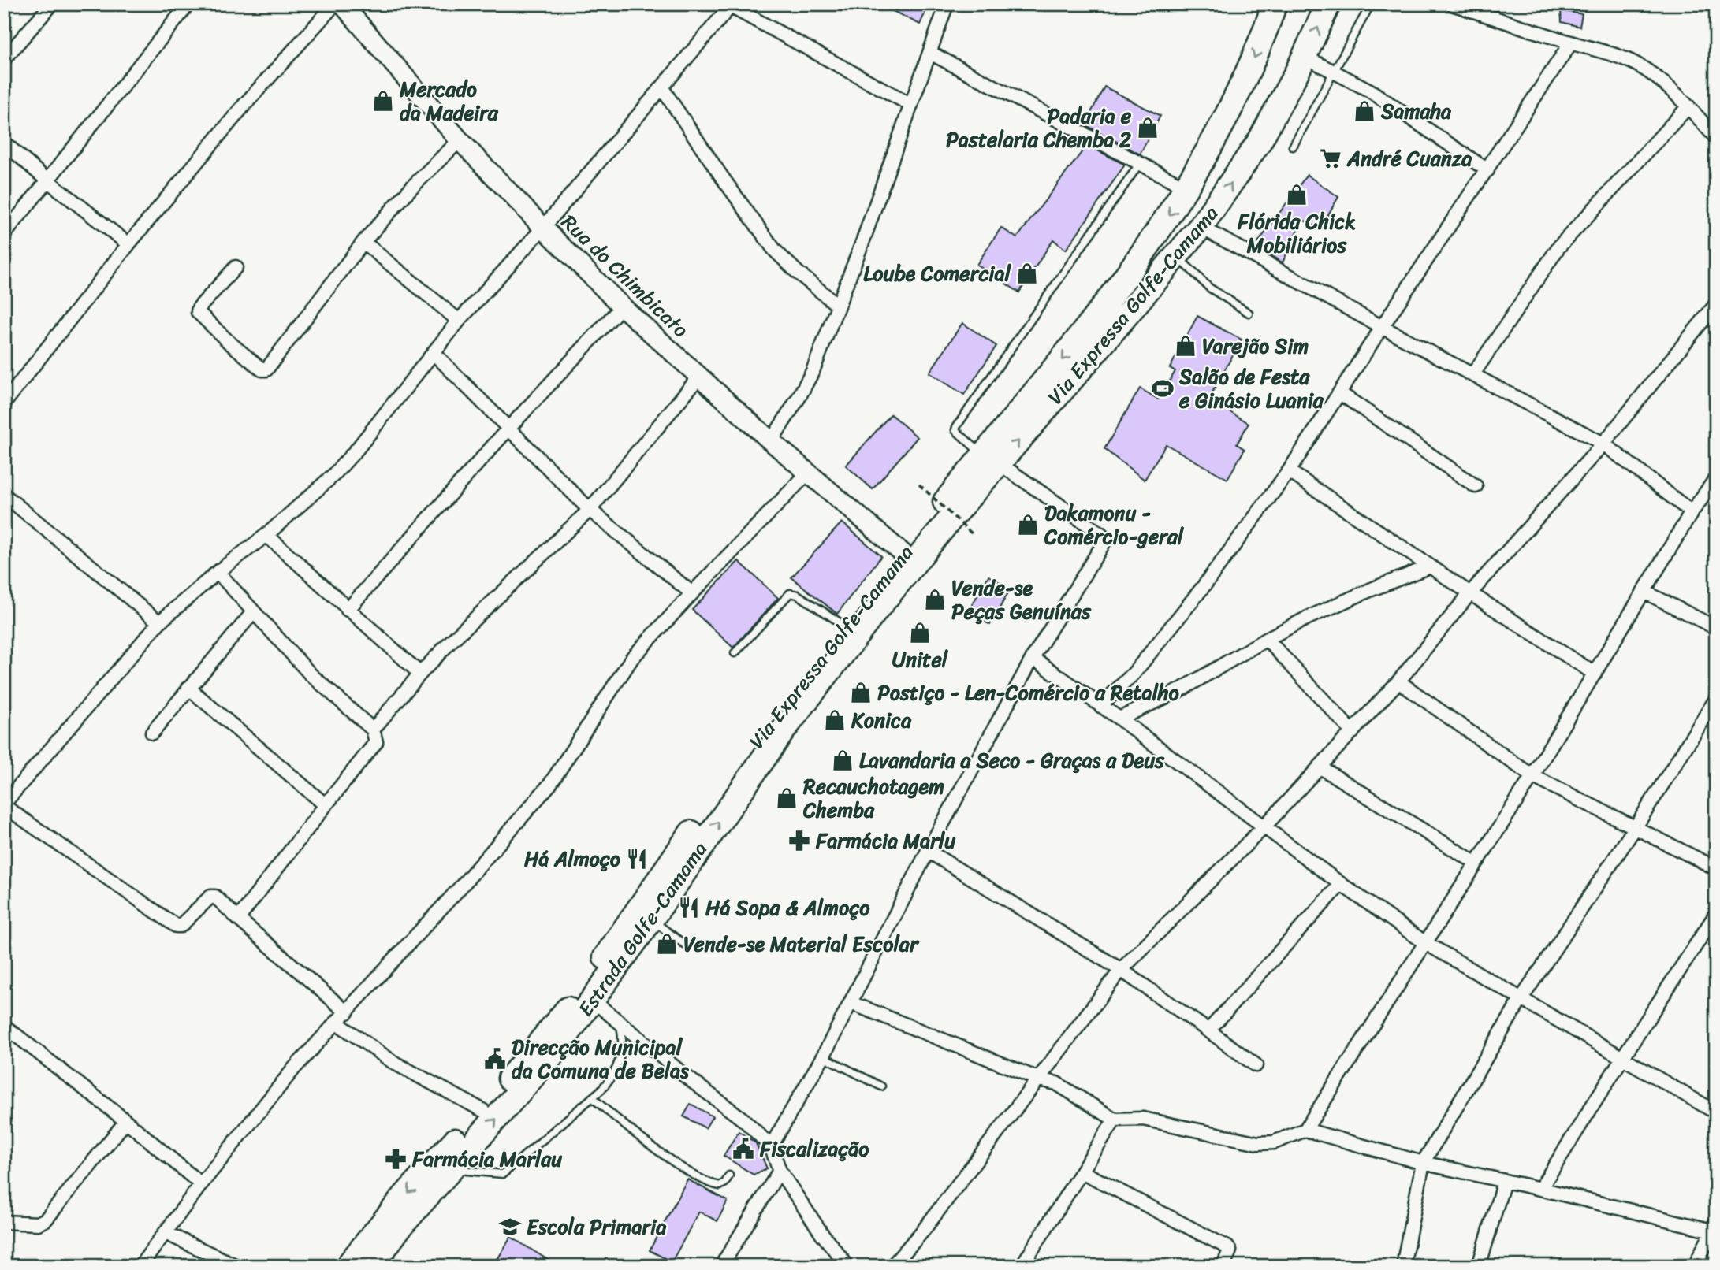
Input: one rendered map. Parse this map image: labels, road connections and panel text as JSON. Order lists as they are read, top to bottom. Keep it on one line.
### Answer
{"streets":{"highway":["Via Expressa Golfe-Camama","Estrada Golfe-Camama"],"street":["Rua do Chimbicato"]},"crossings":[["Rua do Chimbicato","Via Expressa Golfe-Camama"],["Via Expressa Golfe-Camama","Estrada Golfe-Camama"]],"one_way":["Estrada Golfe-Camama"],"places":{"shop":["Mercado da Madeira","Samaha","Padaria e Pastelaria Chemba 2","Flórida Chick Mobiliários","Loube Comercial","Varejão Sim","Dakamonu - Comércio-geral","Vende-se Peças Genuínas","Unitel","Postiço - Len-Comércio a Retalho","Konica","Lavandaria a Seco - Graças a Deus","Recauchotagem Chemba","Vende-se Material Escolar"],"supermarket":["André Cuanza"],"sports":["Salão de Festa e Ginásio Luania"],"pharmacy":["Farmácia Marlu","Farmácia Marlau"],"restaurant":["Há Almoço","Há Sopa & Almoço"],"public building":["Direcção Municipal da Comuna de Belas","Fiscalização"],"school or university":["Escola Primaria"]}}
